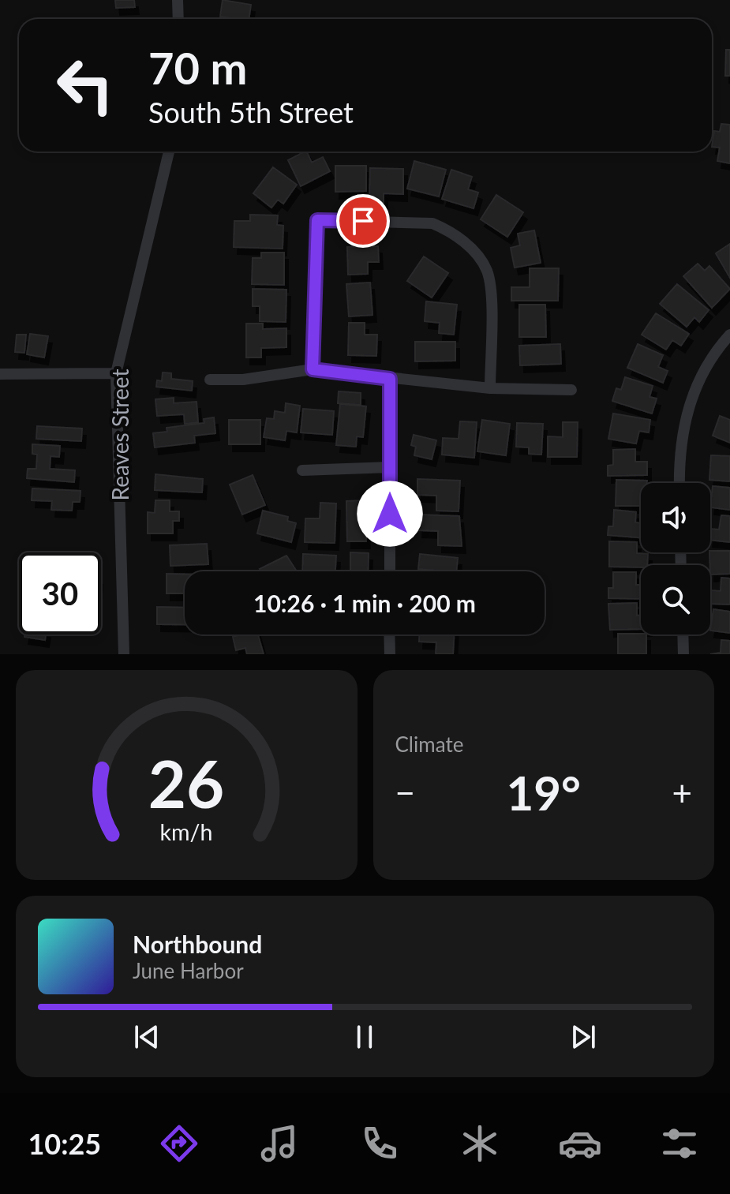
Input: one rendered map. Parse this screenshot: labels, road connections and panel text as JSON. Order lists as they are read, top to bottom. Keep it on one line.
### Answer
{"streets":{"street":["Reaves Street"]},"page":{"turn":["70 m","South 5th Street"],"limit":"30","trip":"10:26 · 1 min · 200 m","tile":"Climate","heat":["−","19°","+"],"song":["Northbound","June Harbor"],"tabs":"10:25","gauge":["26","km/h"]}}
